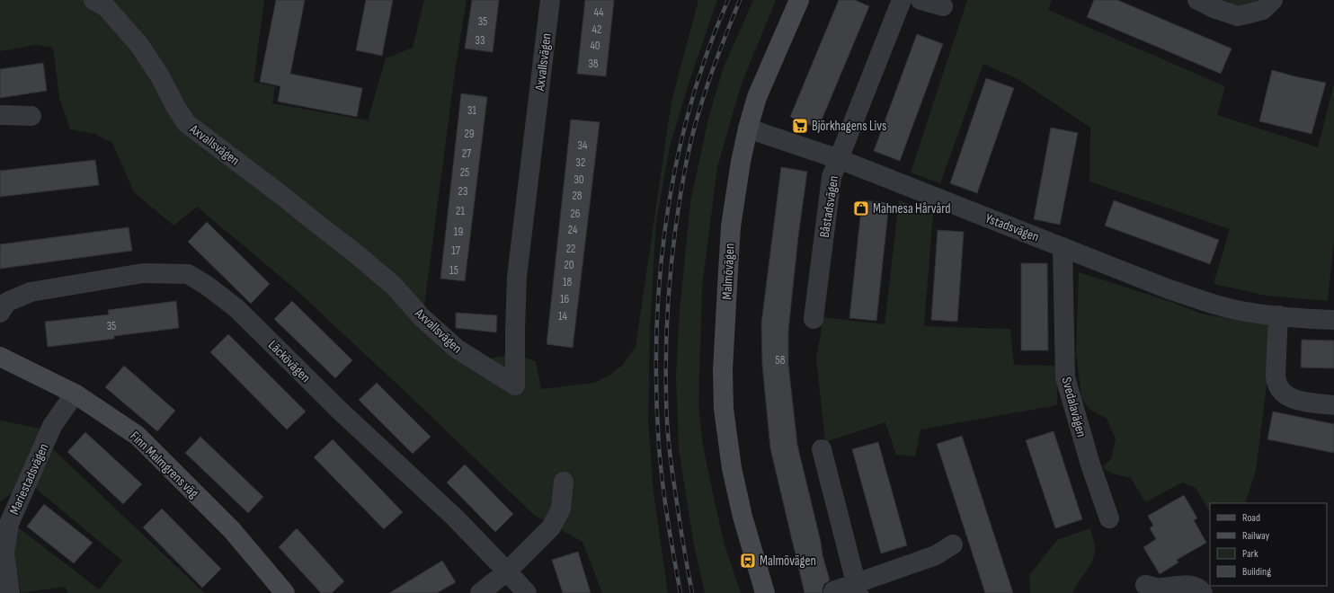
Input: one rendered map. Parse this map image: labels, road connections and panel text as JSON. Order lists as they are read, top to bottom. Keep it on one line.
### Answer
{"streets":{"street":["Axvallsvägen","Båstadsvägen","Ystadsvägen","Malmövägen","Läckövägen","Svedalavägen","Finn Malmgrens väg","Mariestadsvägen"]},"crossings":[["Båstadsvägen","Ystadsvägen"],["Ystadsvägen","Malmövägen"],["Ystadsvägen","Svedalavägen"],["Finn Malmgrens väg","Mariestadsvägen"]],"places":{"supermarket":["Björkhagens Livs"],"shop":["Mahnesa Hårvård"],"bus stop":["Malmövägen"]},"house_numbers":["44","35","42","33","40","38","31","29","34","27","32","25","30","23","28","21","26","24","19","22","17","20","15","18","16","14","35","58"],"legend":["Road","Railway","Park","Building"]}
